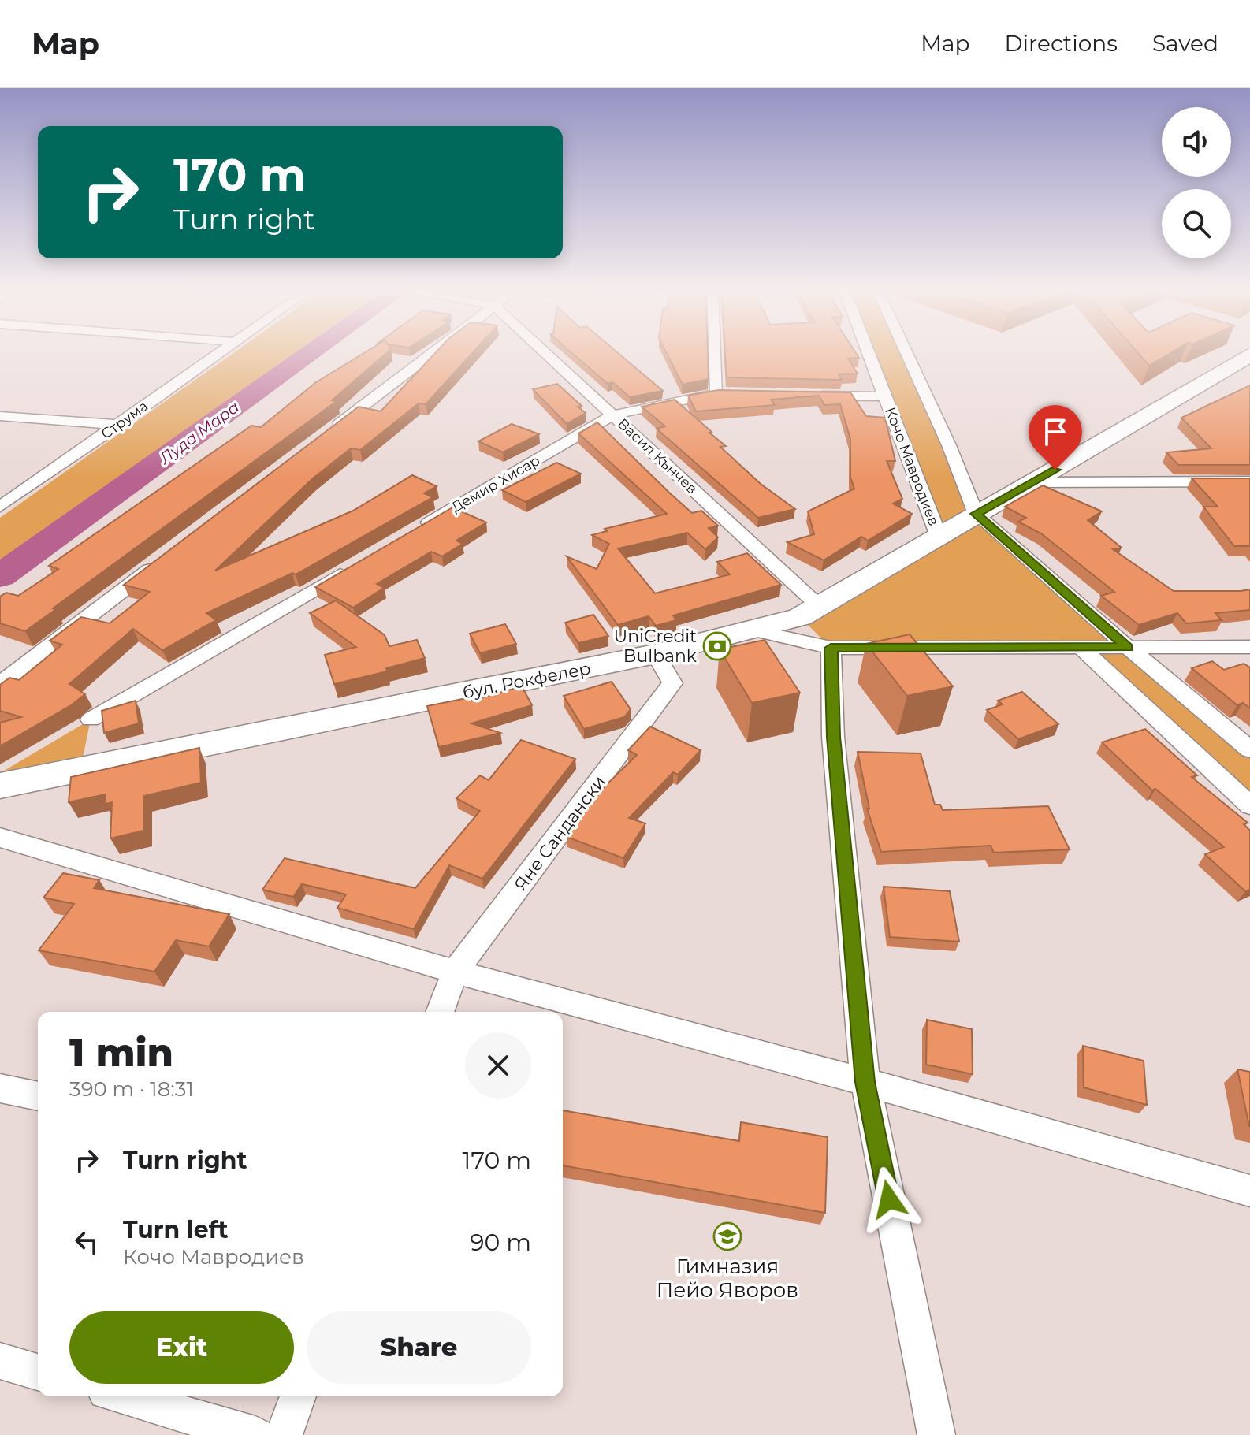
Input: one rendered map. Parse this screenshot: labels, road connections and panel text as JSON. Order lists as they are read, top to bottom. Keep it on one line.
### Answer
{"streets":{"main road":["бул. Рокфелер"],"street":["Струма","Васил Кънчев","Кочо Мавродиев","Демир Хисар","Яне Сандански"]},"crossings":[["Васил Кънчев","Демир Хисар"],["Васил Кънчев","бул. Рокфелер"],["Кочо Мавродиев","бул. Рокфелер"],["бул. Рокфелер","Яне Сандански"]],"water":["Луда Мара"],"places":{"bank":["UniCredit Bulbank"],"school or university":["Гимназия Пейо Яворов"]},"page":{"header":"Map","nav":["Map","Directions","Saved"],"turn":["170 m","Turn right"],"heading":["1 min","390 m · 18:31"],"list":[{"name":"Turn right","value":"170 m"},{"name":"Turn left","note":"Кочо Мавродиев","value":"90 m"}],"buttons":["Exit","Share"]}}
